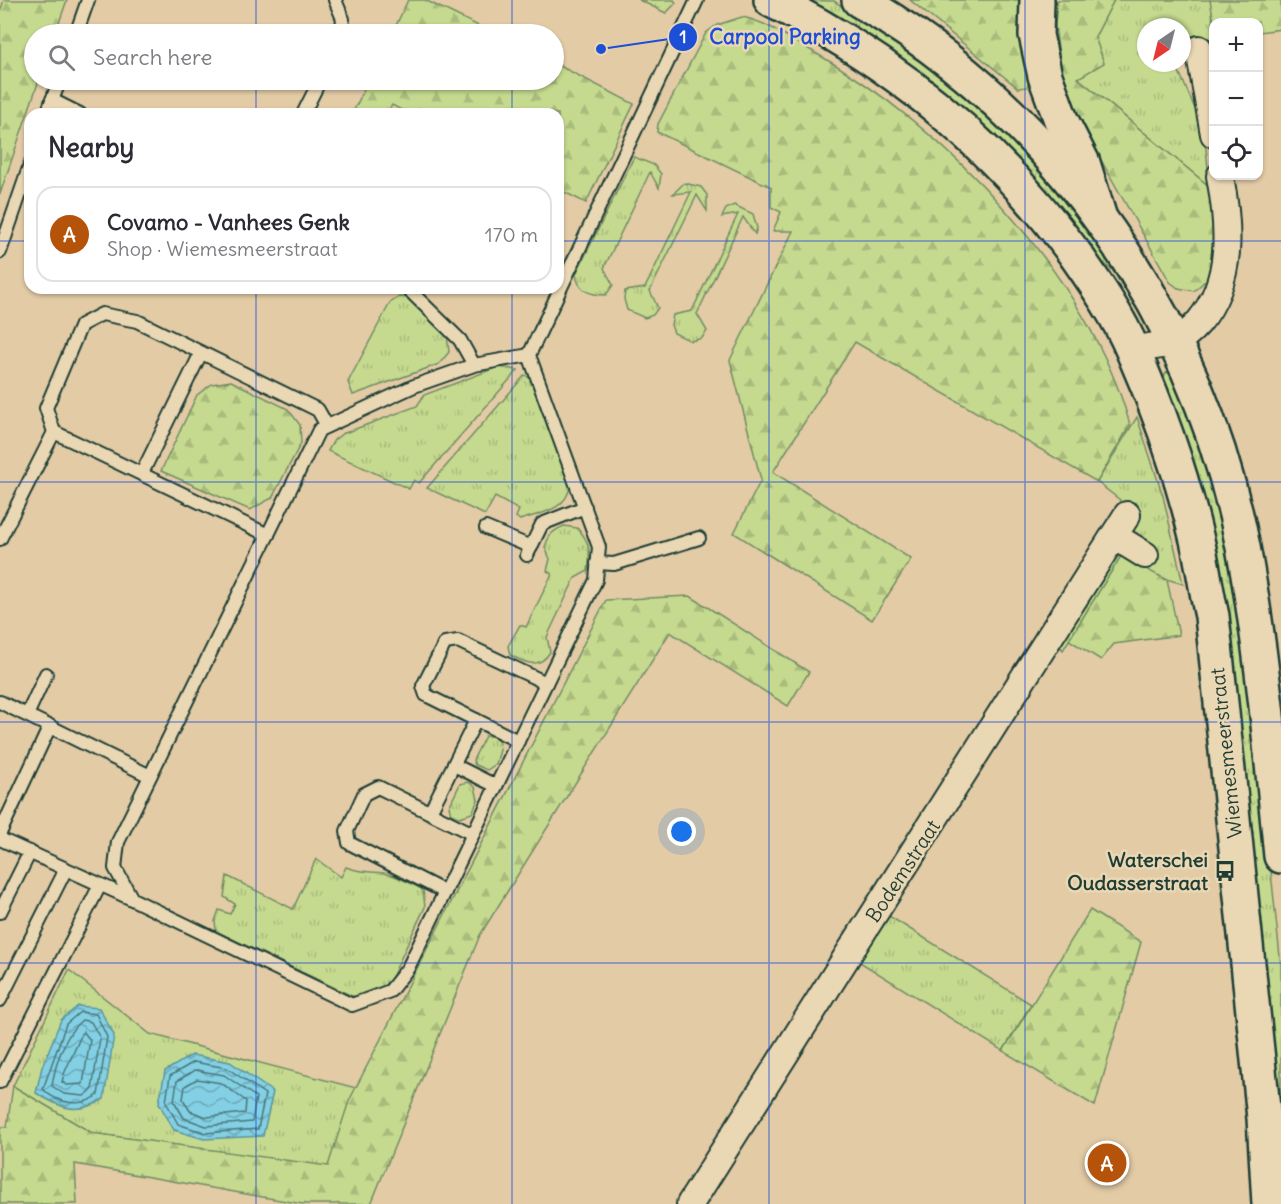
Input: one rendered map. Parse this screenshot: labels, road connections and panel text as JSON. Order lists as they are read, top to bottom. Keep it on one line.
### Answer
{"streets":{"main road":["Wiemesmeerstraat"],"street":["Bodemstraat"]},"places":{"other":["Carpool Parking"],"bus stop":["Waterschei Oudasserstraat"]},"north":"bottom left","page":{"map_buttons":["+","−"],"search":"Search here","heading":"Nearby","list":[{"mark":"A","name":"Covamo - Vanhees Genk","note":"Shop · Wiemesmeerstraat","value":"170 m"}],"pins":"A"}}
